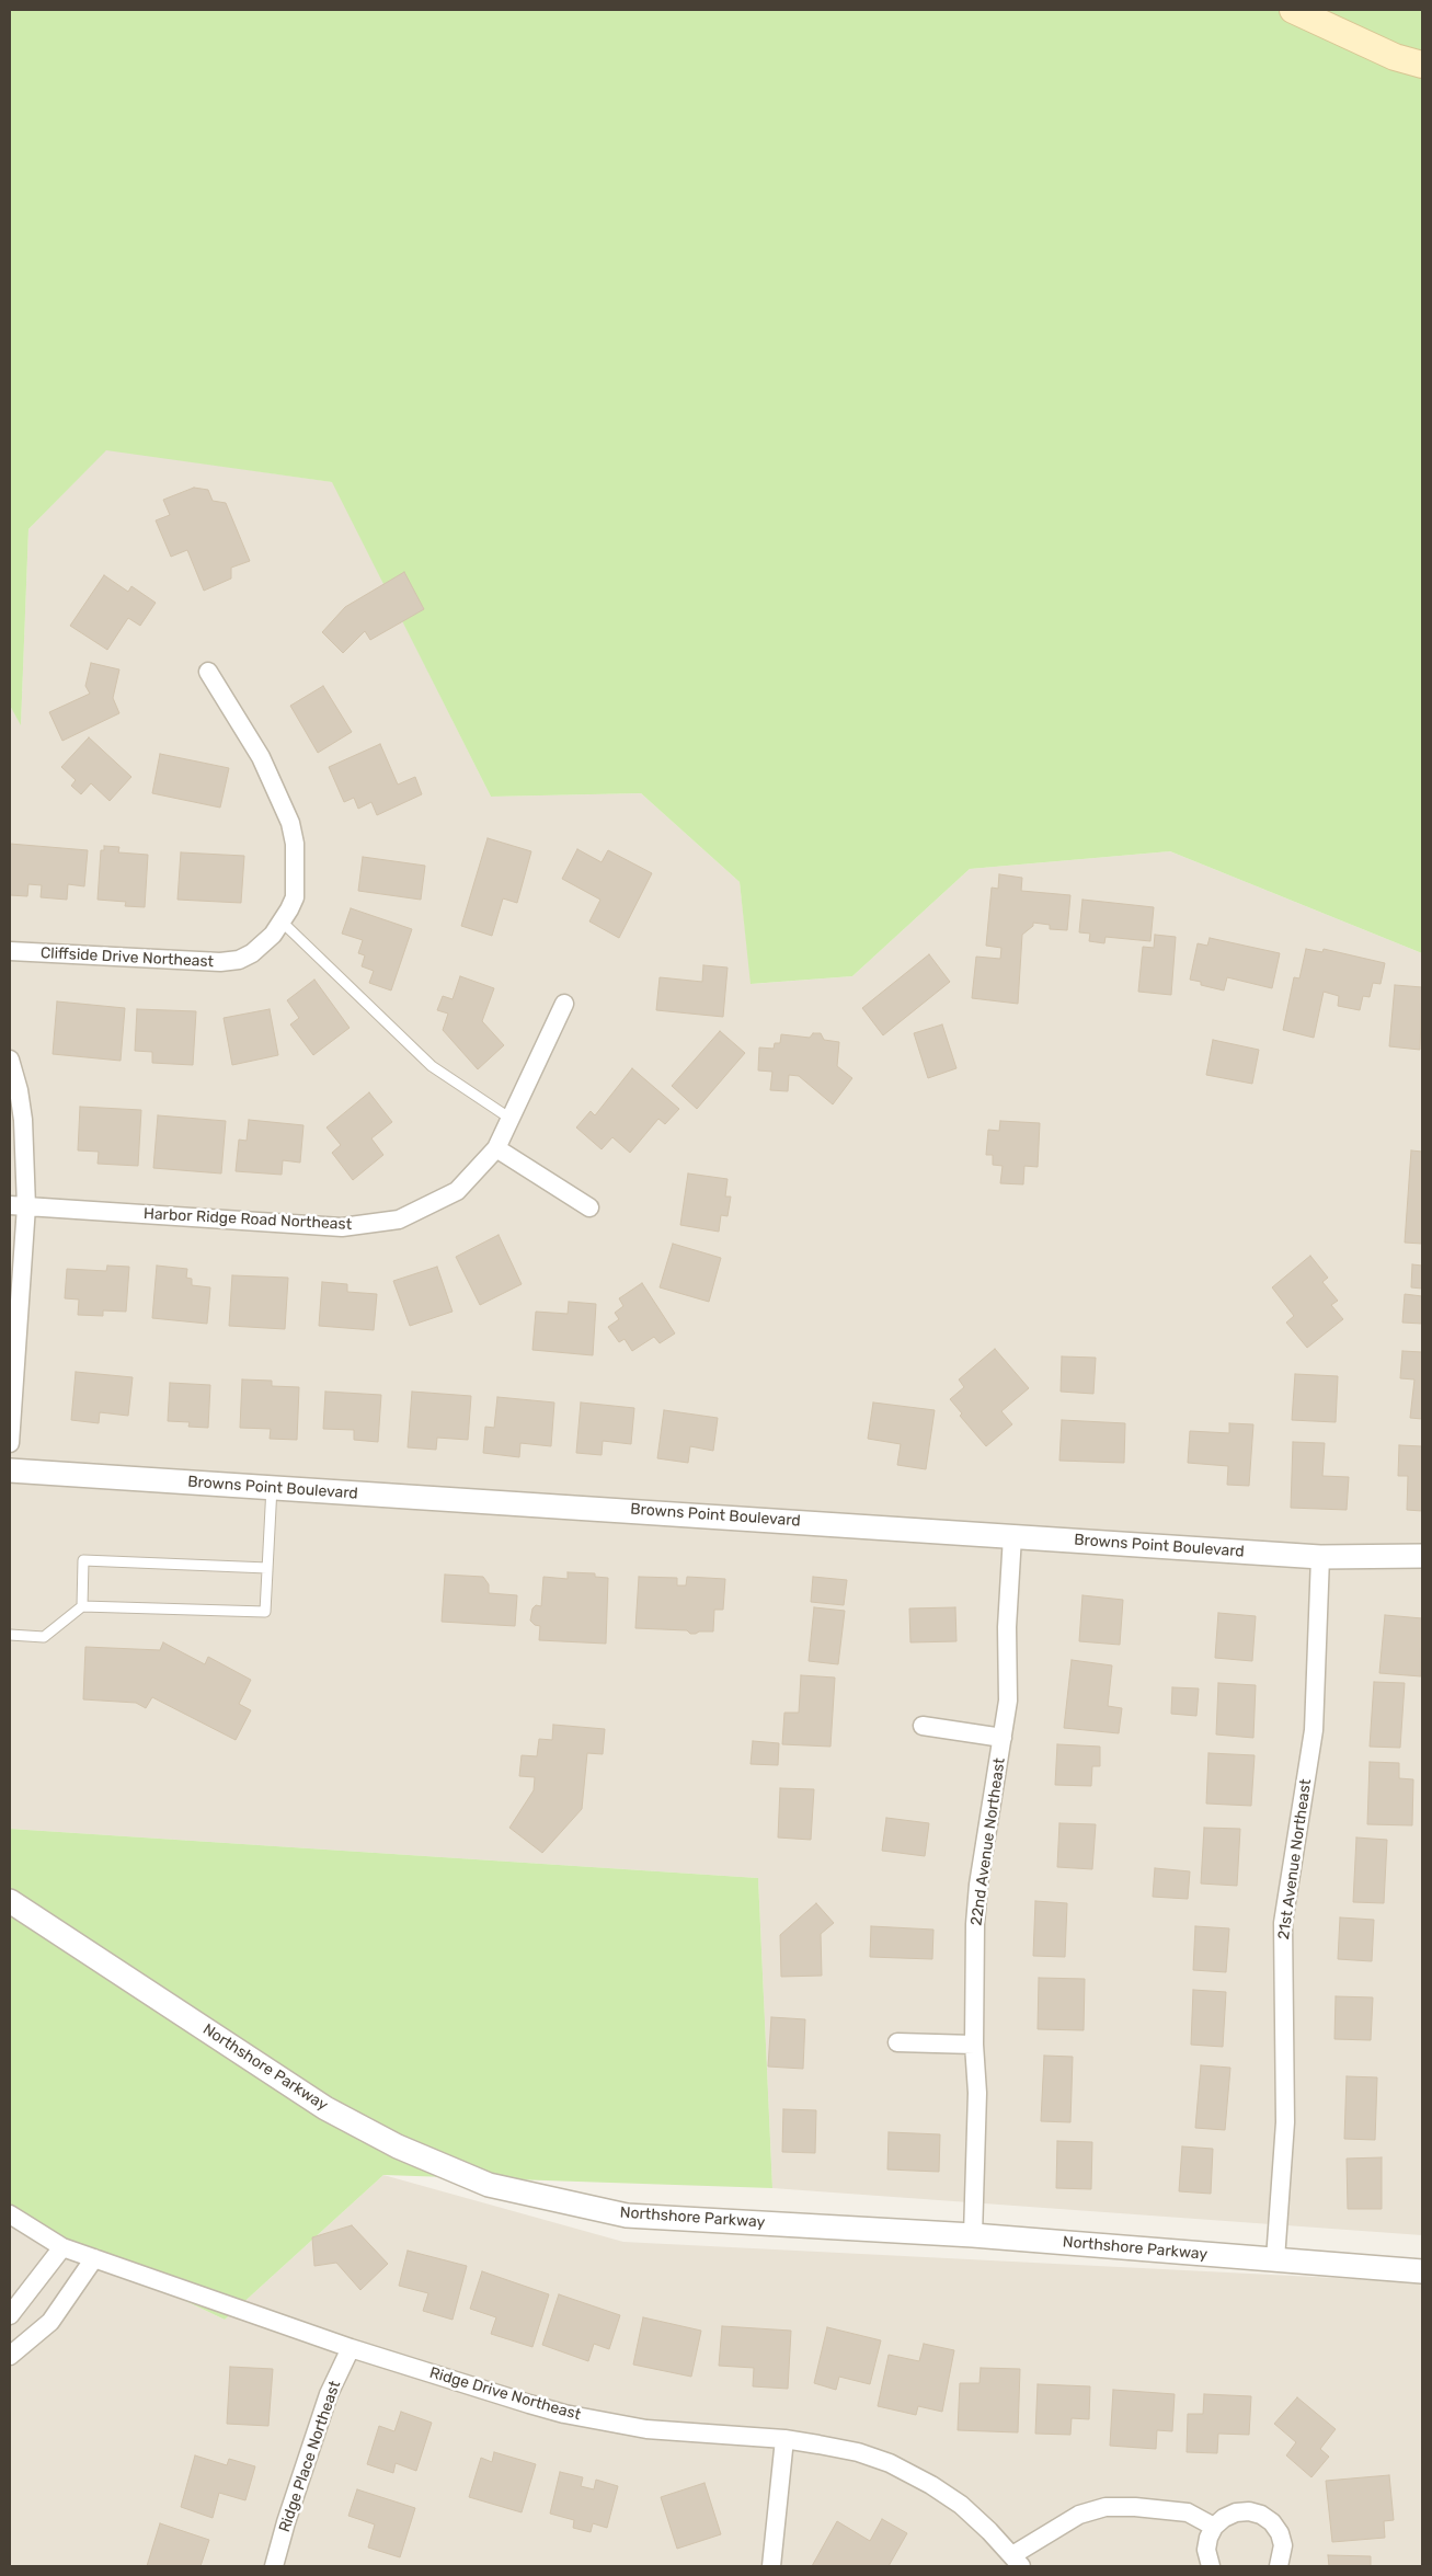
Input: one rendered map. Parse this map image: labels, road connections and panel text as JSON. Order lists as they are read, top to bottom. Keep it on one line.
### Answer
{"streets":{"street":["Cliffside Drive Northeast","Harbor Ridge Road Northeast","Browns Point Boulevard","22nd Avenue Northeast","21st Avenue Northeast","Northshore Parkway","Ridge Drive Northeast","Ridge Place Northeast"]},"crossings":[["Browns Point Boulevard","22nd Avenue Northeast"],["Browns Point Boulevard","21st Avenue Northeast"],["22nd Avenue Northeast","Northshore Parkway"],["21st Avenue Northeast","Northshore Parkway"],["Ridge Drive Northeast","Ridge Place Northeast"]]}
